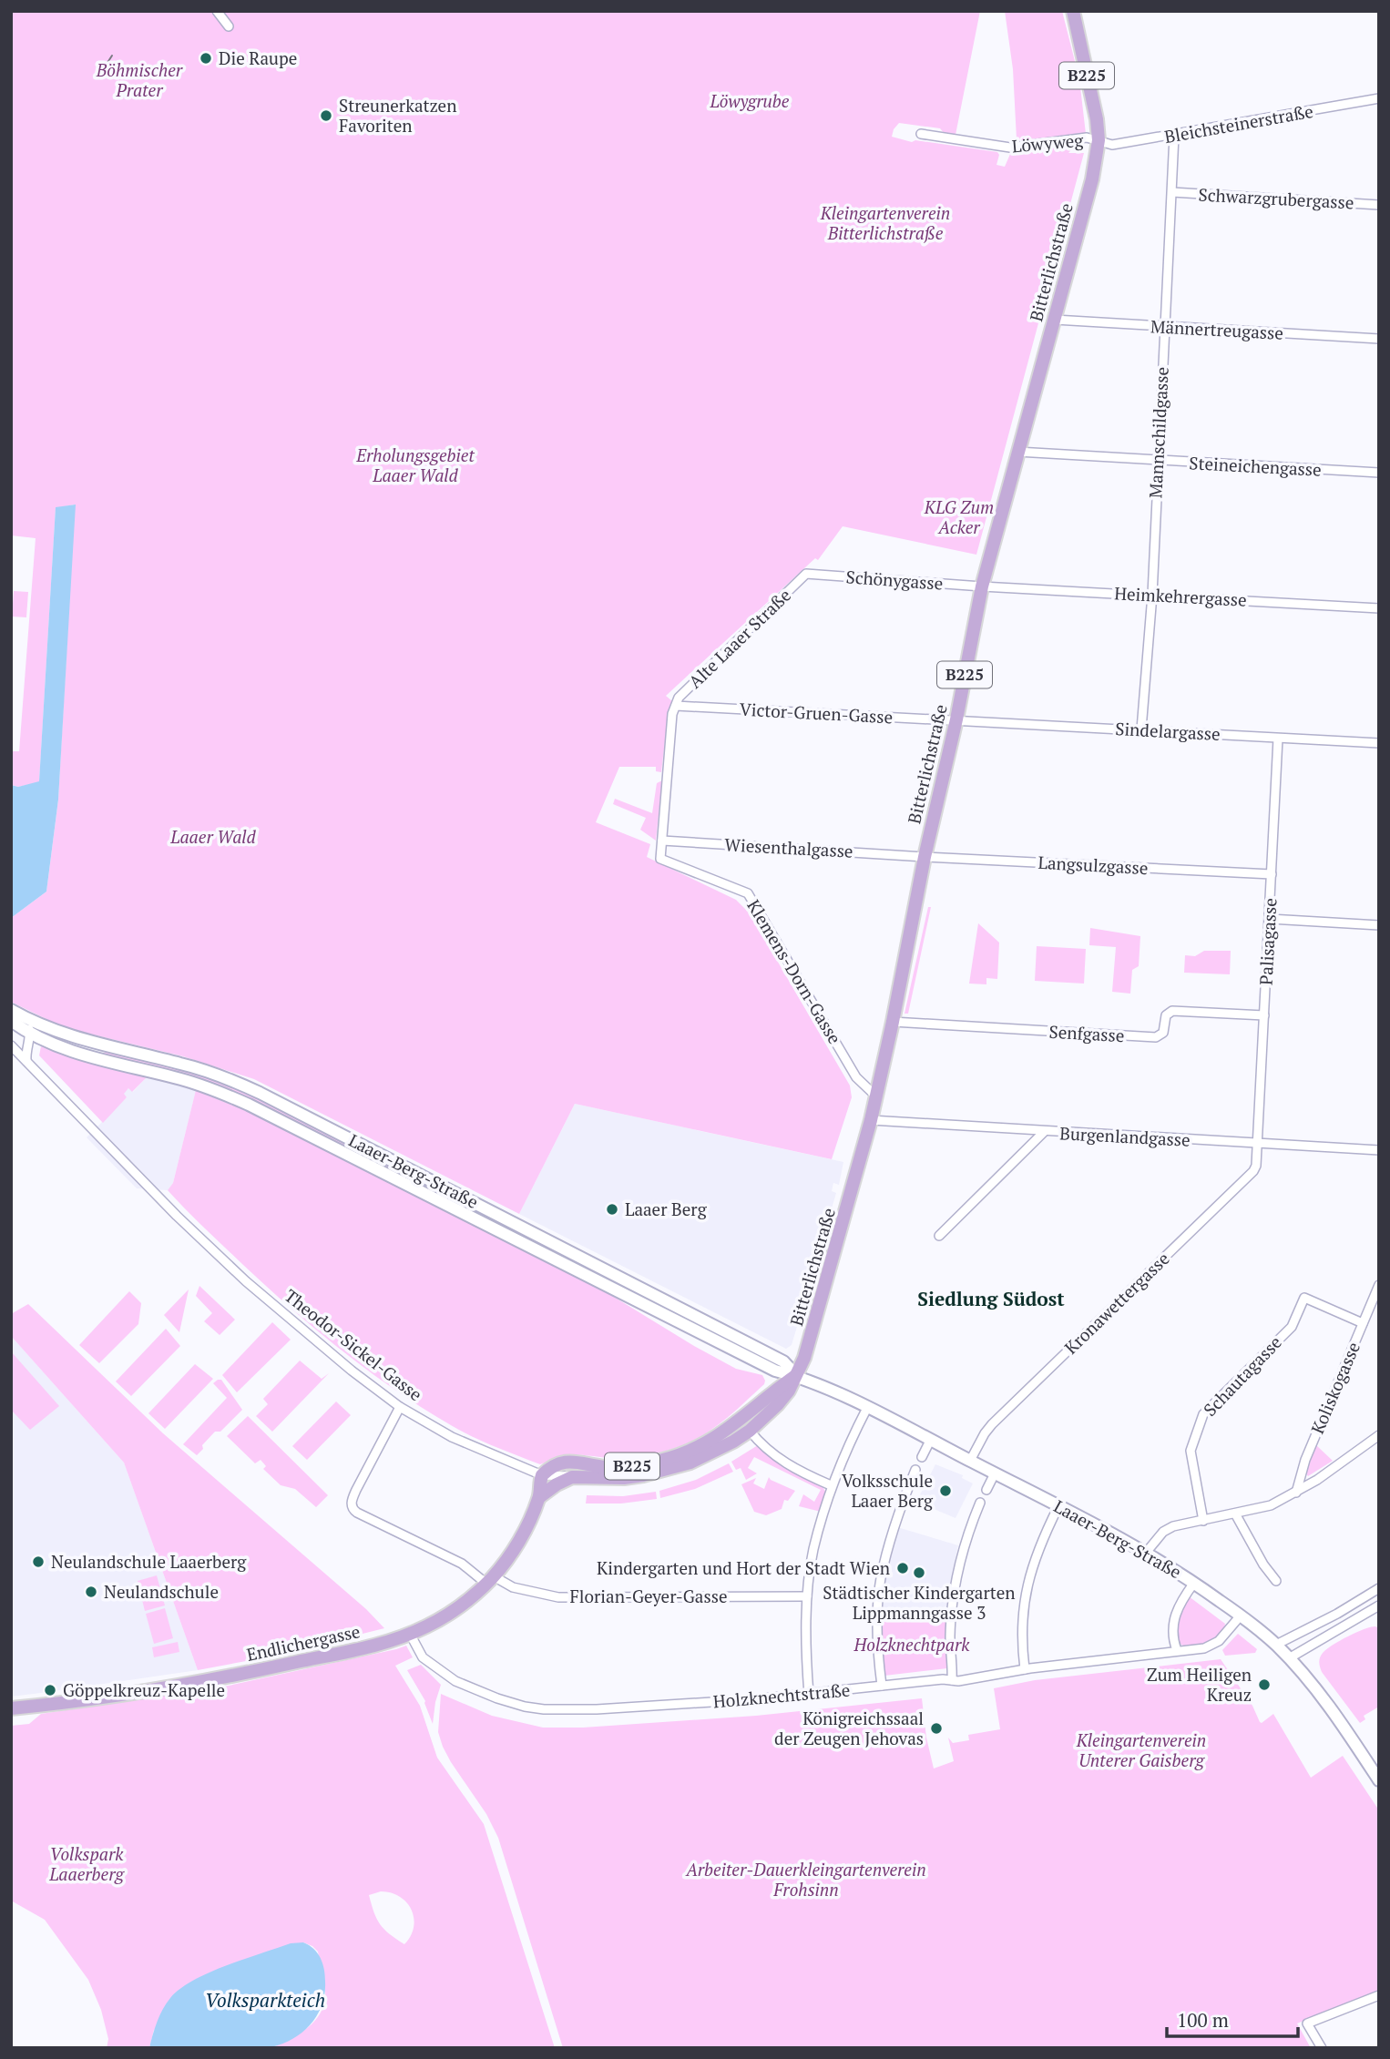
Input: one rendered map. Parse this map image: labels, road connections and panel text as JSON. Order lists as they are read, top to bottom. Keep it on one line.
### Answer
{"streets":{"main road":["B225","Bitterlichstraße","Laaer-Berg-Straße","Endlichergasse"],"street":["Bleichsteinerstraße","Löwyweg","Schwarzgrubergasse","Männertreugasse","Mannschildgasse","Steineichengasse","Schönygasse","Heimkehrergasse","Alte Laaer Straße","Victor-Gruen-Gasse","Sindelargasse","Wiesenthalgasse","Langsulzgasse","Palisagasse","Klemens-Dorn-Gasse","Senfgasse","Burgenlandgasse","Kronawettergasse","Theodor-Sickel-Gasse","Schautagasse","Koliskogasse","Florian-Geyer-Gasse","Holzknechtstraße"]},"crossings":[["B225","Bitterlichstraße"],["B225","Laaer-Berg-Straße"],["B225","Theodor-Sickel-Gasse"],["B225","Endlichergasse"],["Bleichsteinerstraße","Löwyweg"],["Bleichsteinerstraße","Bitterlichstraße"],["Bleichsteinerstraße","Mannschildgasse"],["Löwyweg","Bitterlichstraße"],["Schwarzgrubergasse","Mannschildgasse"],["Bitterlichstraße","Männertreugasse"],["Bitterlichstraße","Steineichengasse"],["Bitterlichstraße","Schönygasse"],["Bitterlichstraße","Heimkehrergasse"],["Bitterlichstraße","Victor-Gruen-Gasse"],["Bitterlichstraße","Sindelargasse"],["Bitterlichstraße","Wiesenthalgasse"],["Bitterlichstraße","Langsulzgasse"],["Bitterlichstraße","Klemens-Dorn-Gasse"],["Bitterlichstraße","Senfgasse"],["Bitterlichstraße","Burgenlandgasse"],["Bitterlichstraße","Laaer-Berg-Straße"],["Männertreugasse","Mannschildgasse"],["Mannschildgasse","Steineichengasse"],["Mannschildgasse","Heimkehrergasse"],["Mannschildgasse","Sindelargasse"],["Schönygasse","Heimkehrergasse"],["Schönygasse","Alte Laaer Straße"],["Alte Laaer Straße","Victor-Gruen-Gasse"],["Alte Laaer Straße","Klemens-Dorn-Gasse"],["Victor-Gruen-Gasse","Sindelargasse"],["Victor-Gruen-Gasse","Klemens-Dorn-Gasse"],["Sindelargasse","Palisagasse"],["Wiesenthalgasse","Langsulzgasse"],["Wiesenthalgasse","Klemens-Dorn-Gasse"],["Langsulzgasse","Palisagasse"],["Palisagasse","Senfgasse"],["Palisagasse","Burgenlandgasse"],["Palisagasse","Kronawettergasse"],["Burgenlandgasse","Kronawettergasse"],["Laaer-Berg-Straße","Kronawettergasse"],["Laaer-Berg-Straße","Holzknechtstraße"],["Theodor-Sickel-Gasse","Florian-Geyer-Gasse"],["Theodor-Sickel-Gasse","Endlichergasse"],["Schautagasse","Koliskogasse"],["Florian-Geyer-Gasse","Endlichergasse"],["Endlichergasse","Holzknechtstraße"]],"districts":["Siedlung Südost"],"water":["Volksparkteich"],"parks":["Böhmischer Prater","Löwygrube","Kleingartenverein Bitterlichstraße","Erholungsgebiet Laaer Wald","KLG Zum Acker","Laaer Wald","Holzknechtpark","Kleingartenverein Unterer Gaisberg","Volkspark Laaerberg","Arbeiter-Dauerkleingartenverein Frohsinn"],"places":["Die Raupe","Streunerkatzen Favoriten","Laaer Berg","Volksschule Laaer Berg","Neulandschule Laaerberg","Kindergarten und Hort der Stadt Wien","Städtischer Kindergarten Lippmanngasse 3","Neulandschule","Zum Heiligen Kreuz","Göppelkreuz-Kapelle","Königreichssaal der Zeugen Jehovas"],"scale_bar":"100 m"}
